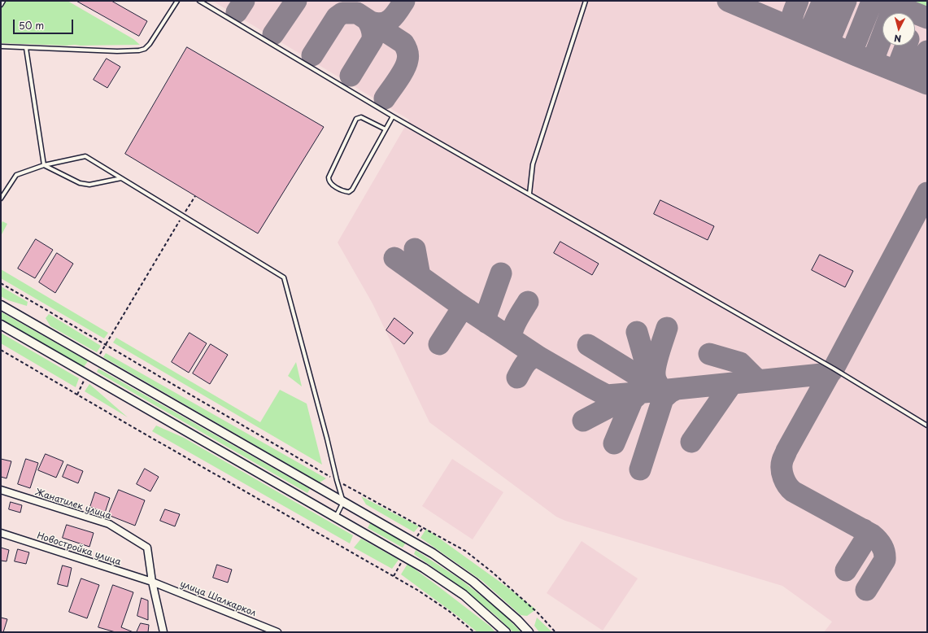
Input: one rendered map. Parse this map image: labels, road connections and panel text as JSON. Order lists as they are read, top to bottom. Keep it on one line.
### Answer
{"streets":{"street":["Жанатилек улица","Новостройка улица","улица Шалкаркол"]},"crossings":[["Жанатилек улица","Новостройка улица"],["Жанатилек улица","улица Шалкаркол"],["Новостройка улица","улица Шалкаркол"]],"scale_bar":"50 m","north":"bottom"}
